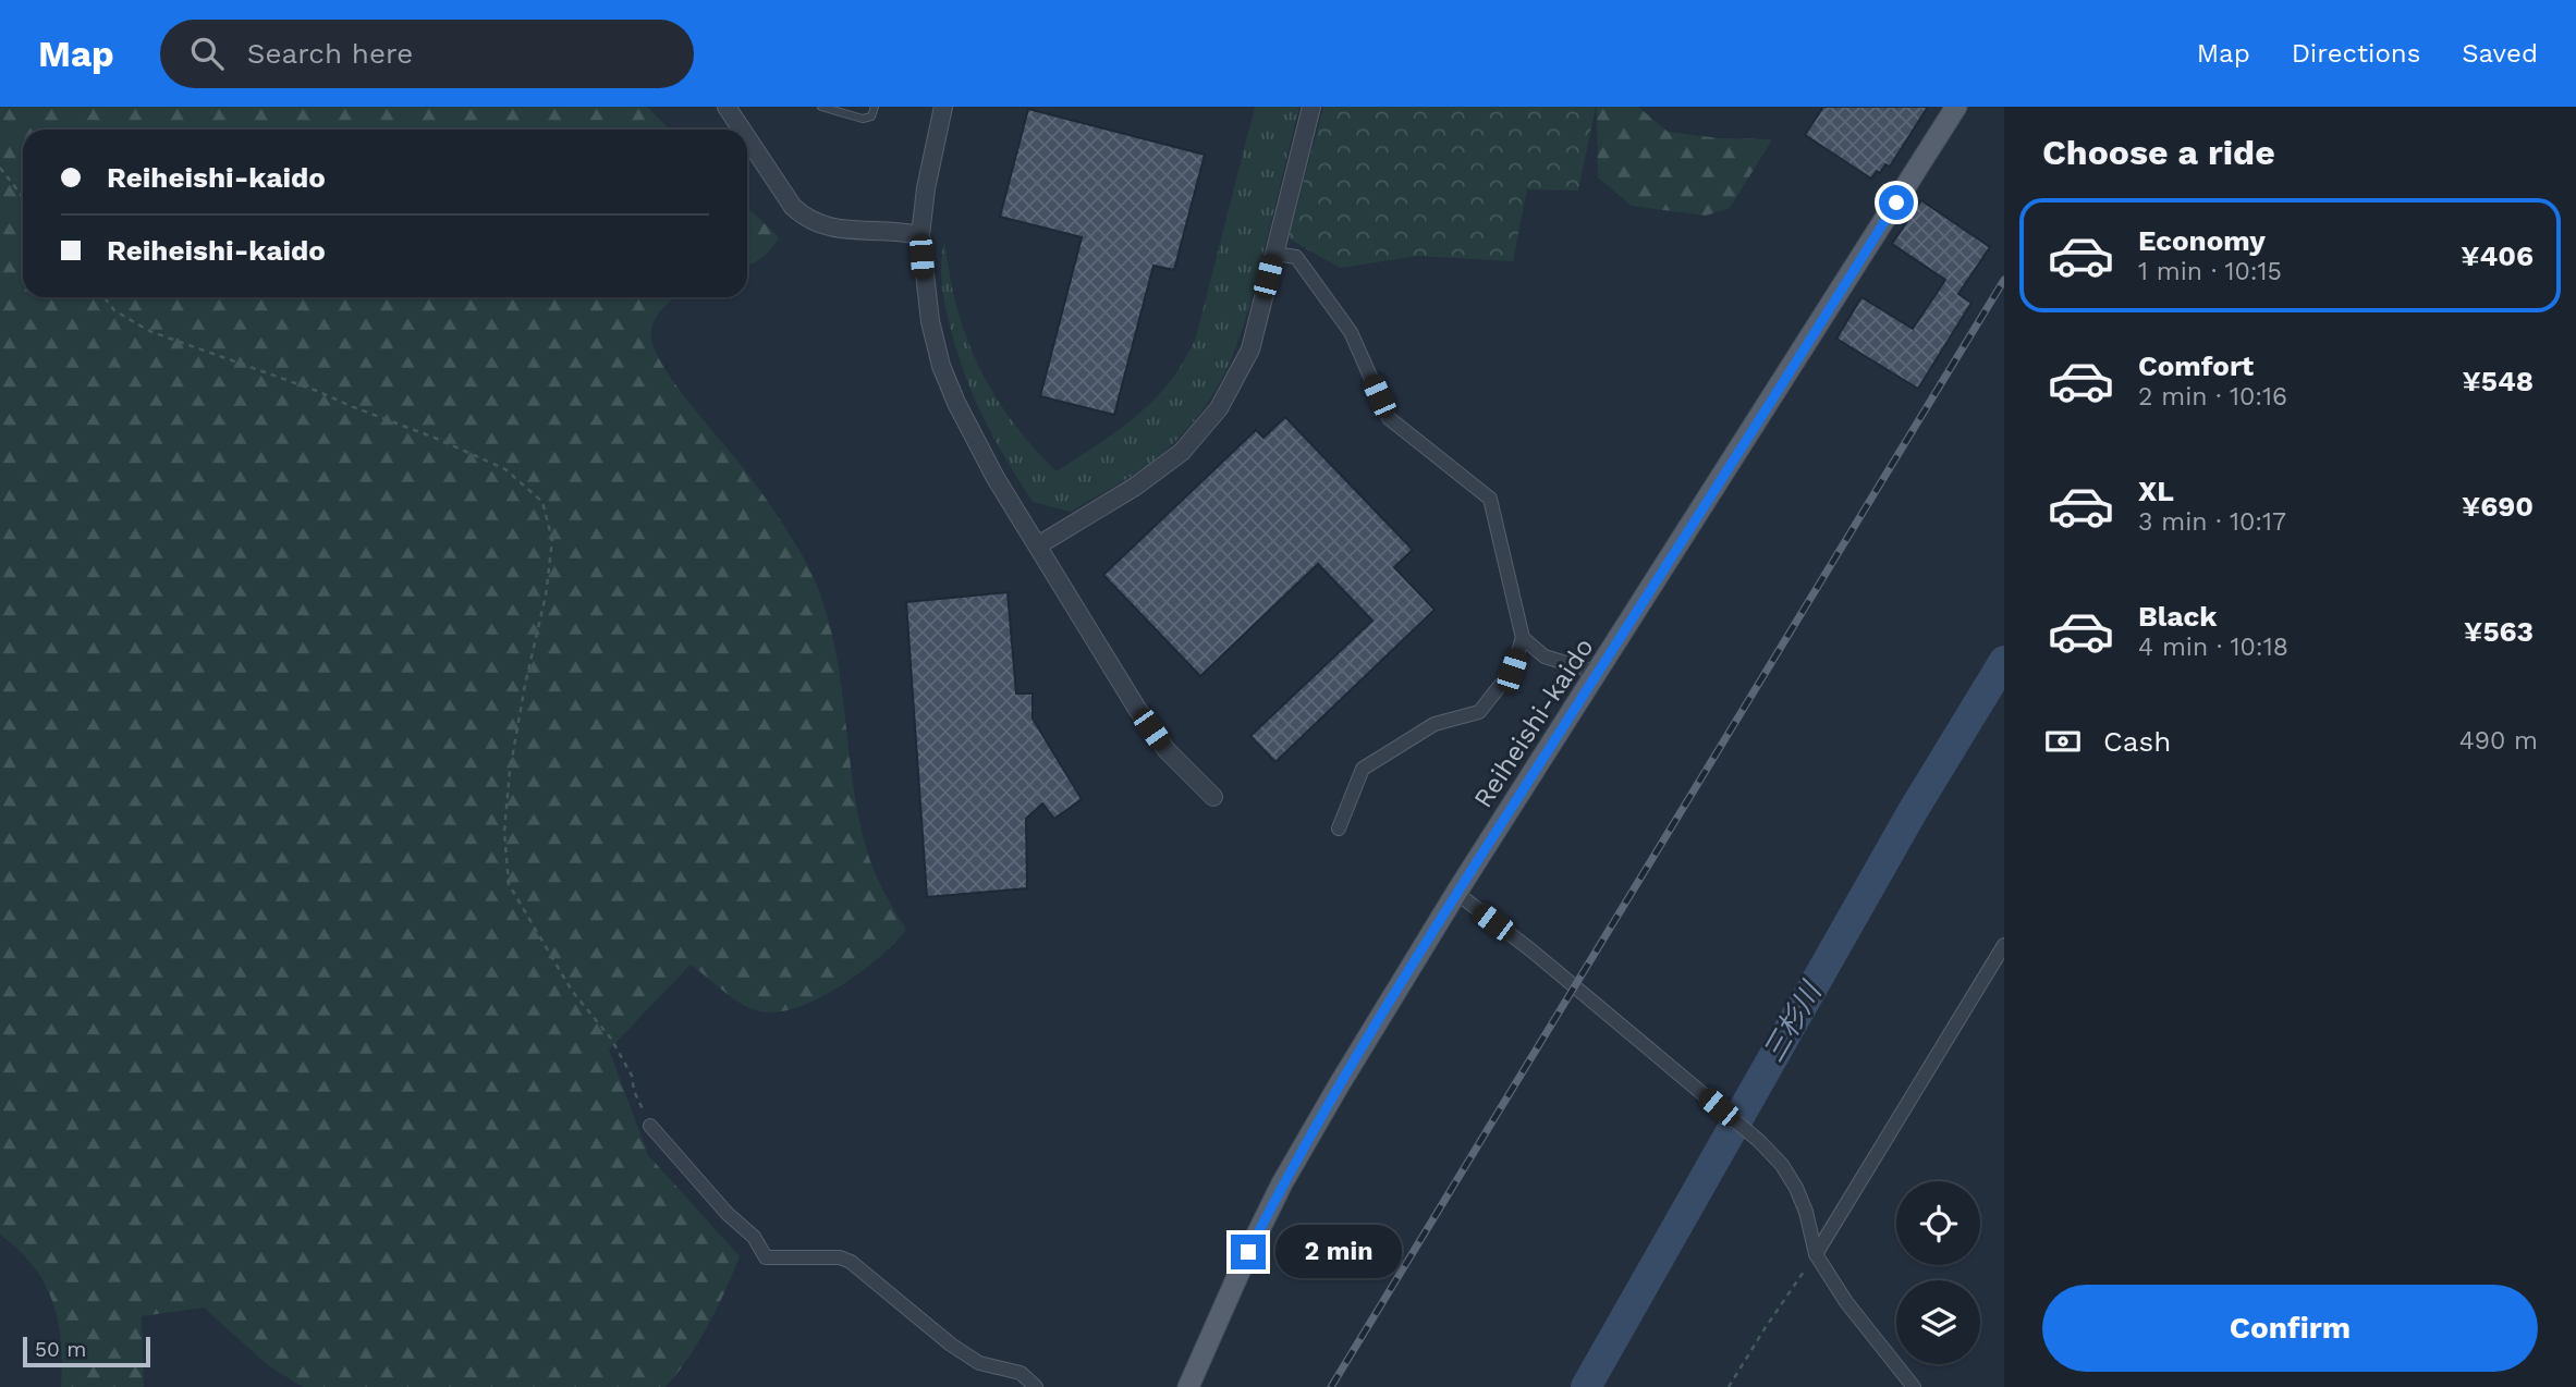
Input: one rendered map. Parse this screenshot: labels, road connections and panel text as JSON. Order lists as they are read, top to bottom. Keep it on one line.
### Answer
{"streets":{"main road":["Reiheishi-kaido"]},"water":["三杉川"],"scale_bar":"50 m","page":{"header":"Map","search":"Search here","nav":["Map","Directions","Saved"],"heading":"Choose a ride","banner":["Reiheishi-kaido","Reiheishi-kaido"],"list":[{"name":"Economy","note":"1 min · 10:15","value":"¥406"},{"name":"Comfort","note":"2 min · 10:16","value":"¥548"},{"name":"XL","note":"3 min · 10:17","value":"¥690"},{"name":"Black","note":"4 min · 10:18","value":"¥563"}],"pay":["Cash","490 m"],"bubble":"2 min","buttons":"Confirm","scale":"50 m"}}
